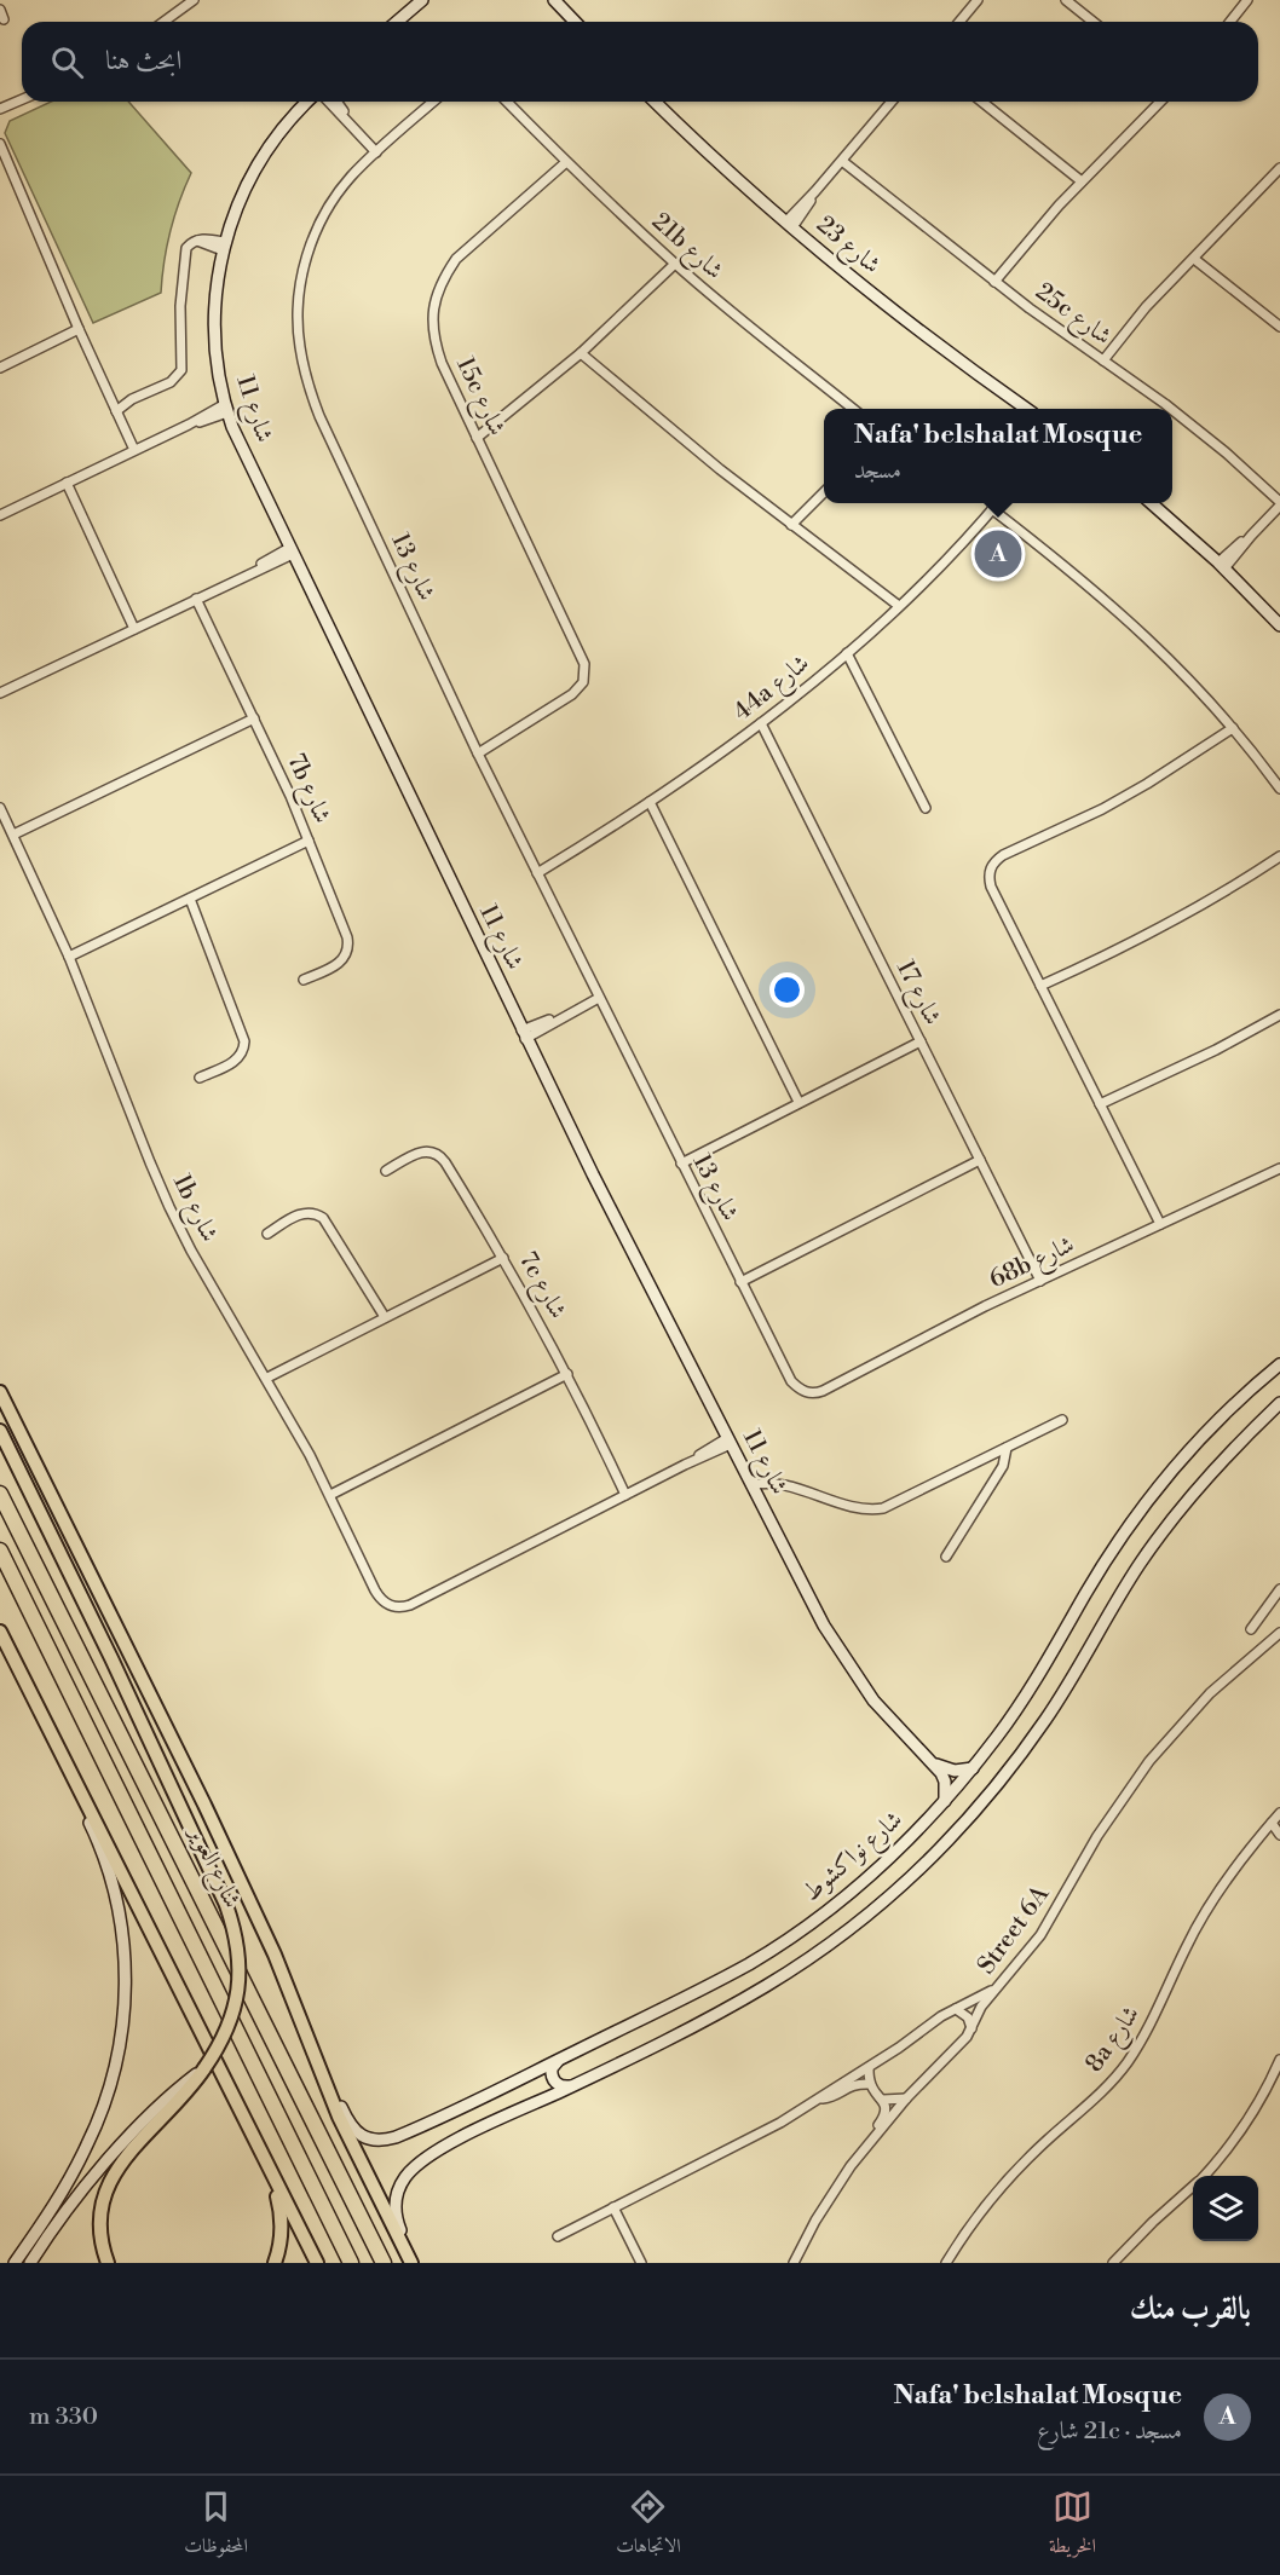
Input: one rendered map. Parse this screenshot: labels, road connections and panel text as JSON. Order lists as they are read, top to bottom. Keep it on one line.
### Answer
{"streets":{"highway":["شارع العوير"],"street":["شارع 23","21b شارع","25c شارع","15c شارع","شارع 11","شارع 13","44a شارع","7b شارع","شارع 17","1b شارع","68b شارع","7c شارع","شارع نواكشوط","Street 6A","8a شارع"]},"crossings":[["21b شارع","15c شارع"],["15c شارع","شارع 13"],["شارع 13","44a شارع"],["شارع 13","68b شارع"],["44a شارع","شارع 17"],["شارع 17","68b شارع"],["1b شارع","7c شارع"]],"page":{"search":"ابحث هنا","popup":["Nafa' belshalat Mosque","مسجد"],"pins":"A","heading":"بالقرب منك","list":[{"mark":"A","name":"Nafa' belshalat Mosque","note":"مسجد · 21c شارع","value":"330 m"}],"nav":["الخريطة","الاتجاهات","المحفوظات"]}}
